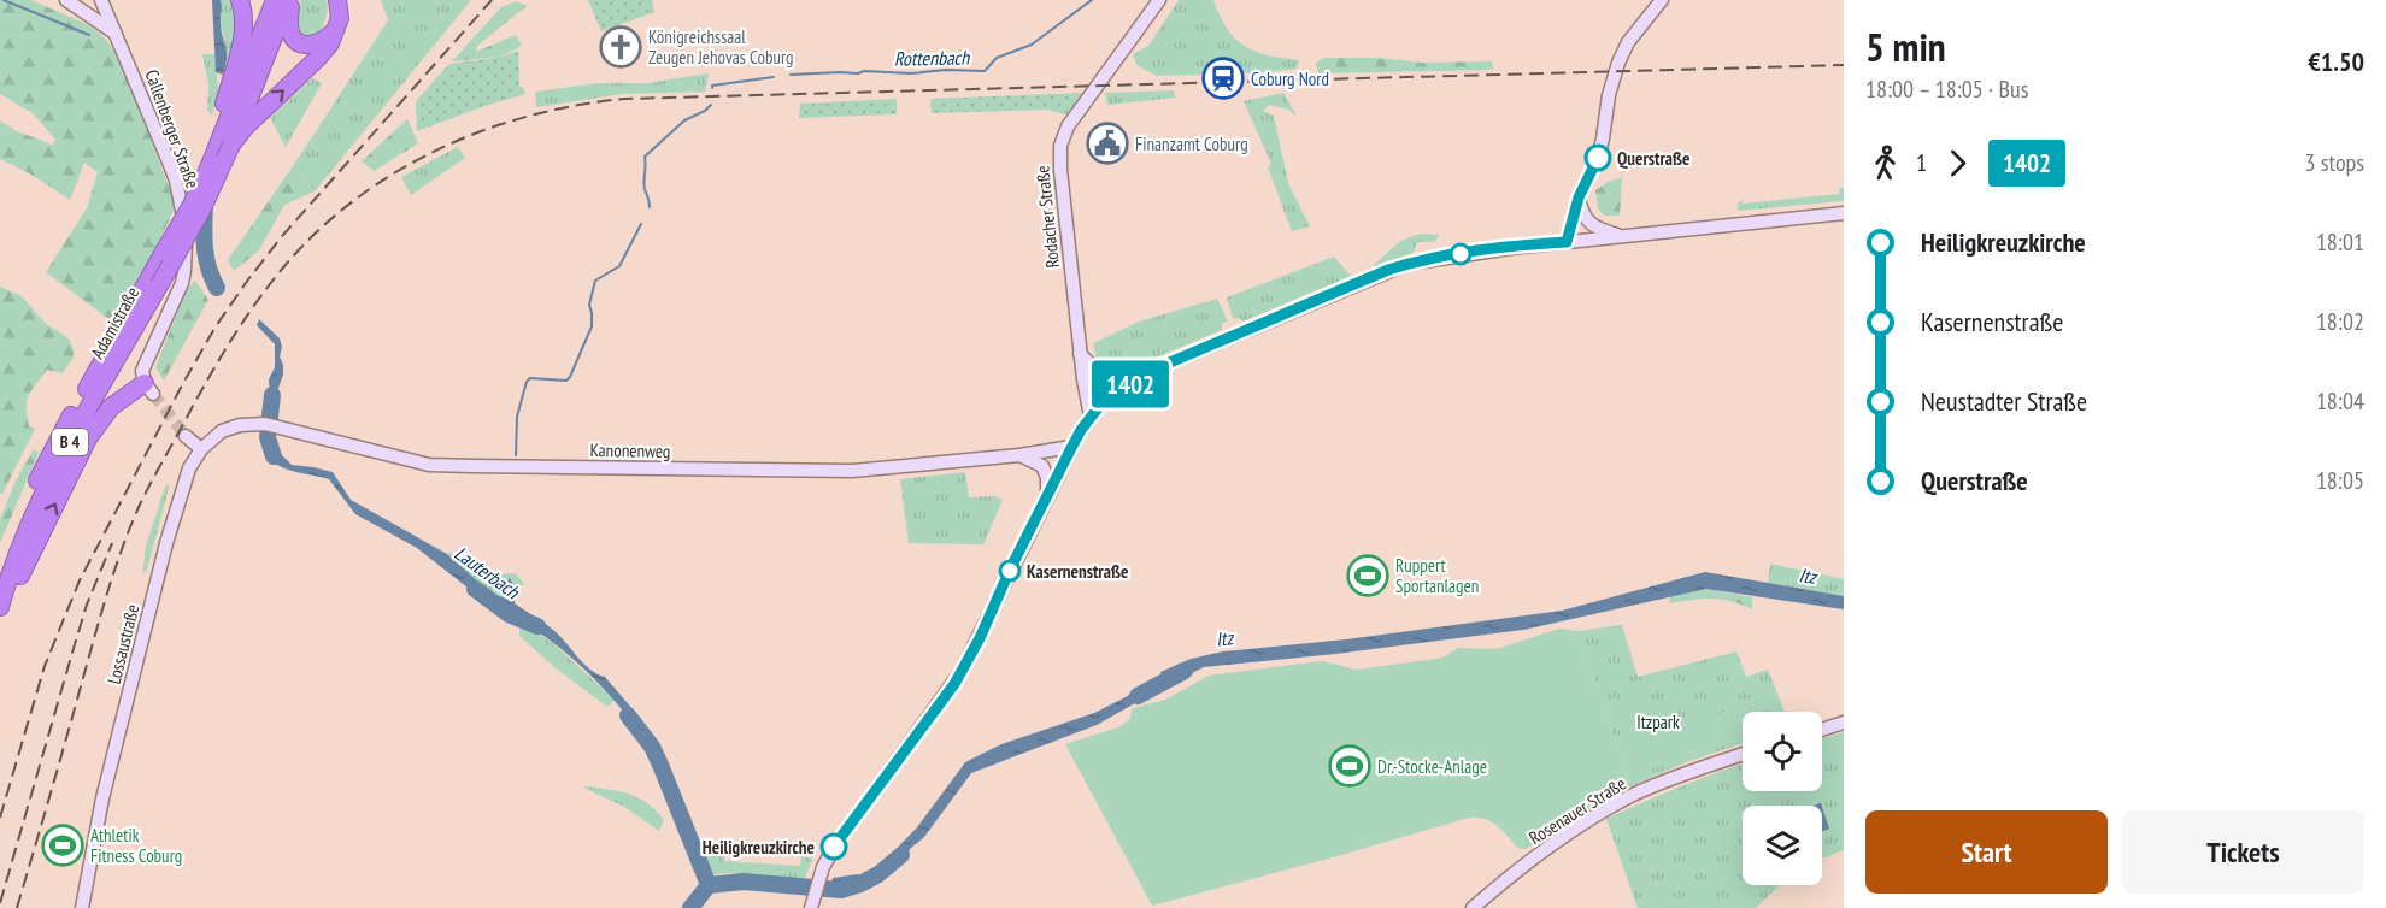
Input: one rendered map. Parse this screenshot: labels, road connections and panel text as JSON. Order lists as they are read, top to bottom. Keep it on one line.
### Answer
{"streets":{"highway":["Adamistraße","B 4"],"street":["Callenberger Straße","Rodacher Straße","Kanonenweg","Lossaustraße","Rosenauer Straße"]},"crossings":[["Adamistraße","B 4"],["Kanonenweg","Lossaustraße"]],"water":["Rottenbach","Lauterbach","Itz"],"parks":["Itzpark"],"places":{"church":["Königreichssaal Zeugen Jehovas Coburg"],"station":["Coburg Nord"],"public building":["Finanzamt Coburg"],"other":["Querstraße","Kasernenstraße","Heiligkreuzkirche"],"sports":["Ruppert Sportanlagen","Dr.-Stocke-Anlage","Athletik Fitness Coburg"]},"lines":["bus line 1402"],"page":{"on_map":"1402","heading":["5 min","18:00 – 18:05 · Bus","€1.50"],"legs":["1","1402","3 stops"],"list":[{"name":"Heiligkreuzkirche","value":"18:01"},{"name":"Kasernenstraße","value":"18:02"},{"name":"Neustadter Straße","value":"18:04"},{"name":"Querstraße","value":"18:05"}],"buttons":["Start","Tickets"]}}
